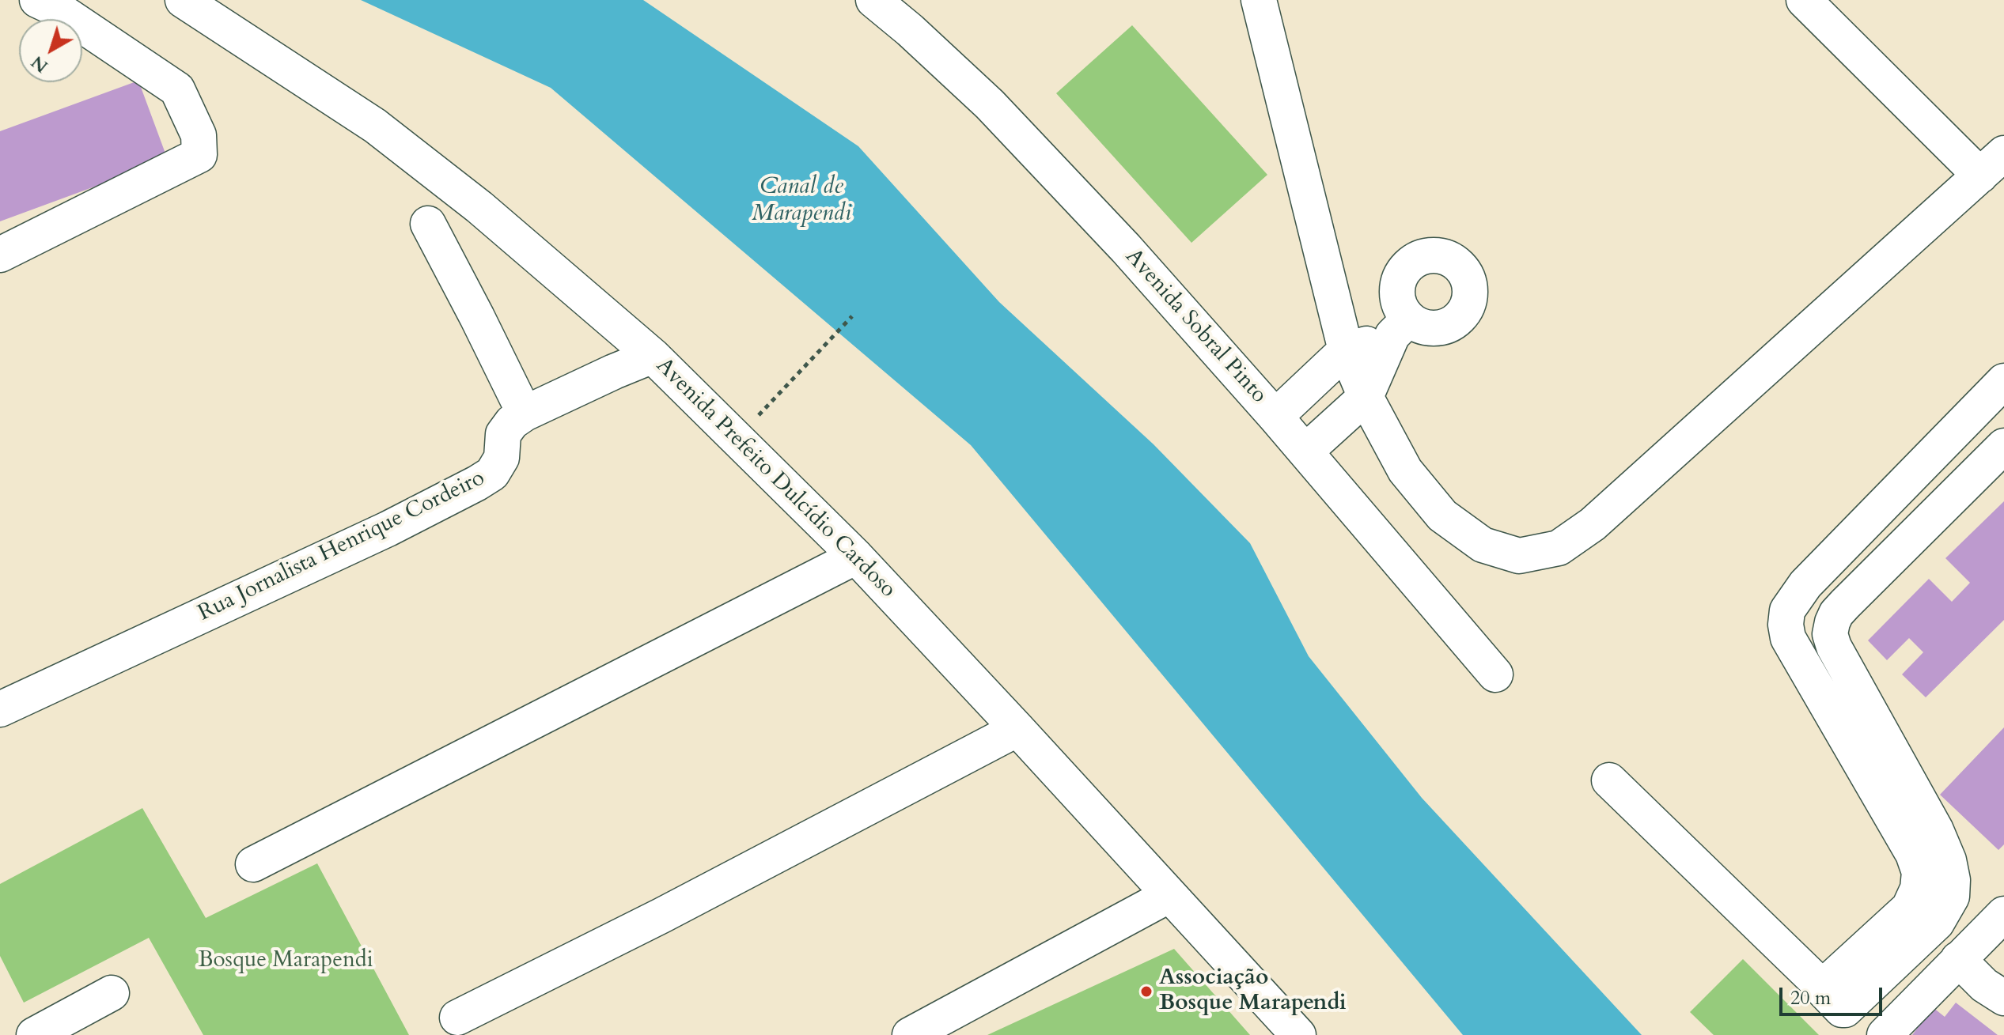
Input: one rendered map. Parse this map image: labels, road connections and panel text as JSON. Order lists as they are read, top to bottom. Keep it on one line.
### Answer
{"streets":{"street":["Avenida Sobral Pinto","Avenida Prefeito Dulcídio Cardoso","Rua Jornalista Henrique Cordeiro"]},"crossings":[["Avenida Prefeito Dulcídio Cardoso","Rua Jornalista Henrique Cordeiro"]],"water":["Canal de Marapendi"],"parks":["Bosque Marapendi"],"places":["Associação Bosque Marapendi"],"scale_bar":"20 m","north":"bottom left"}
